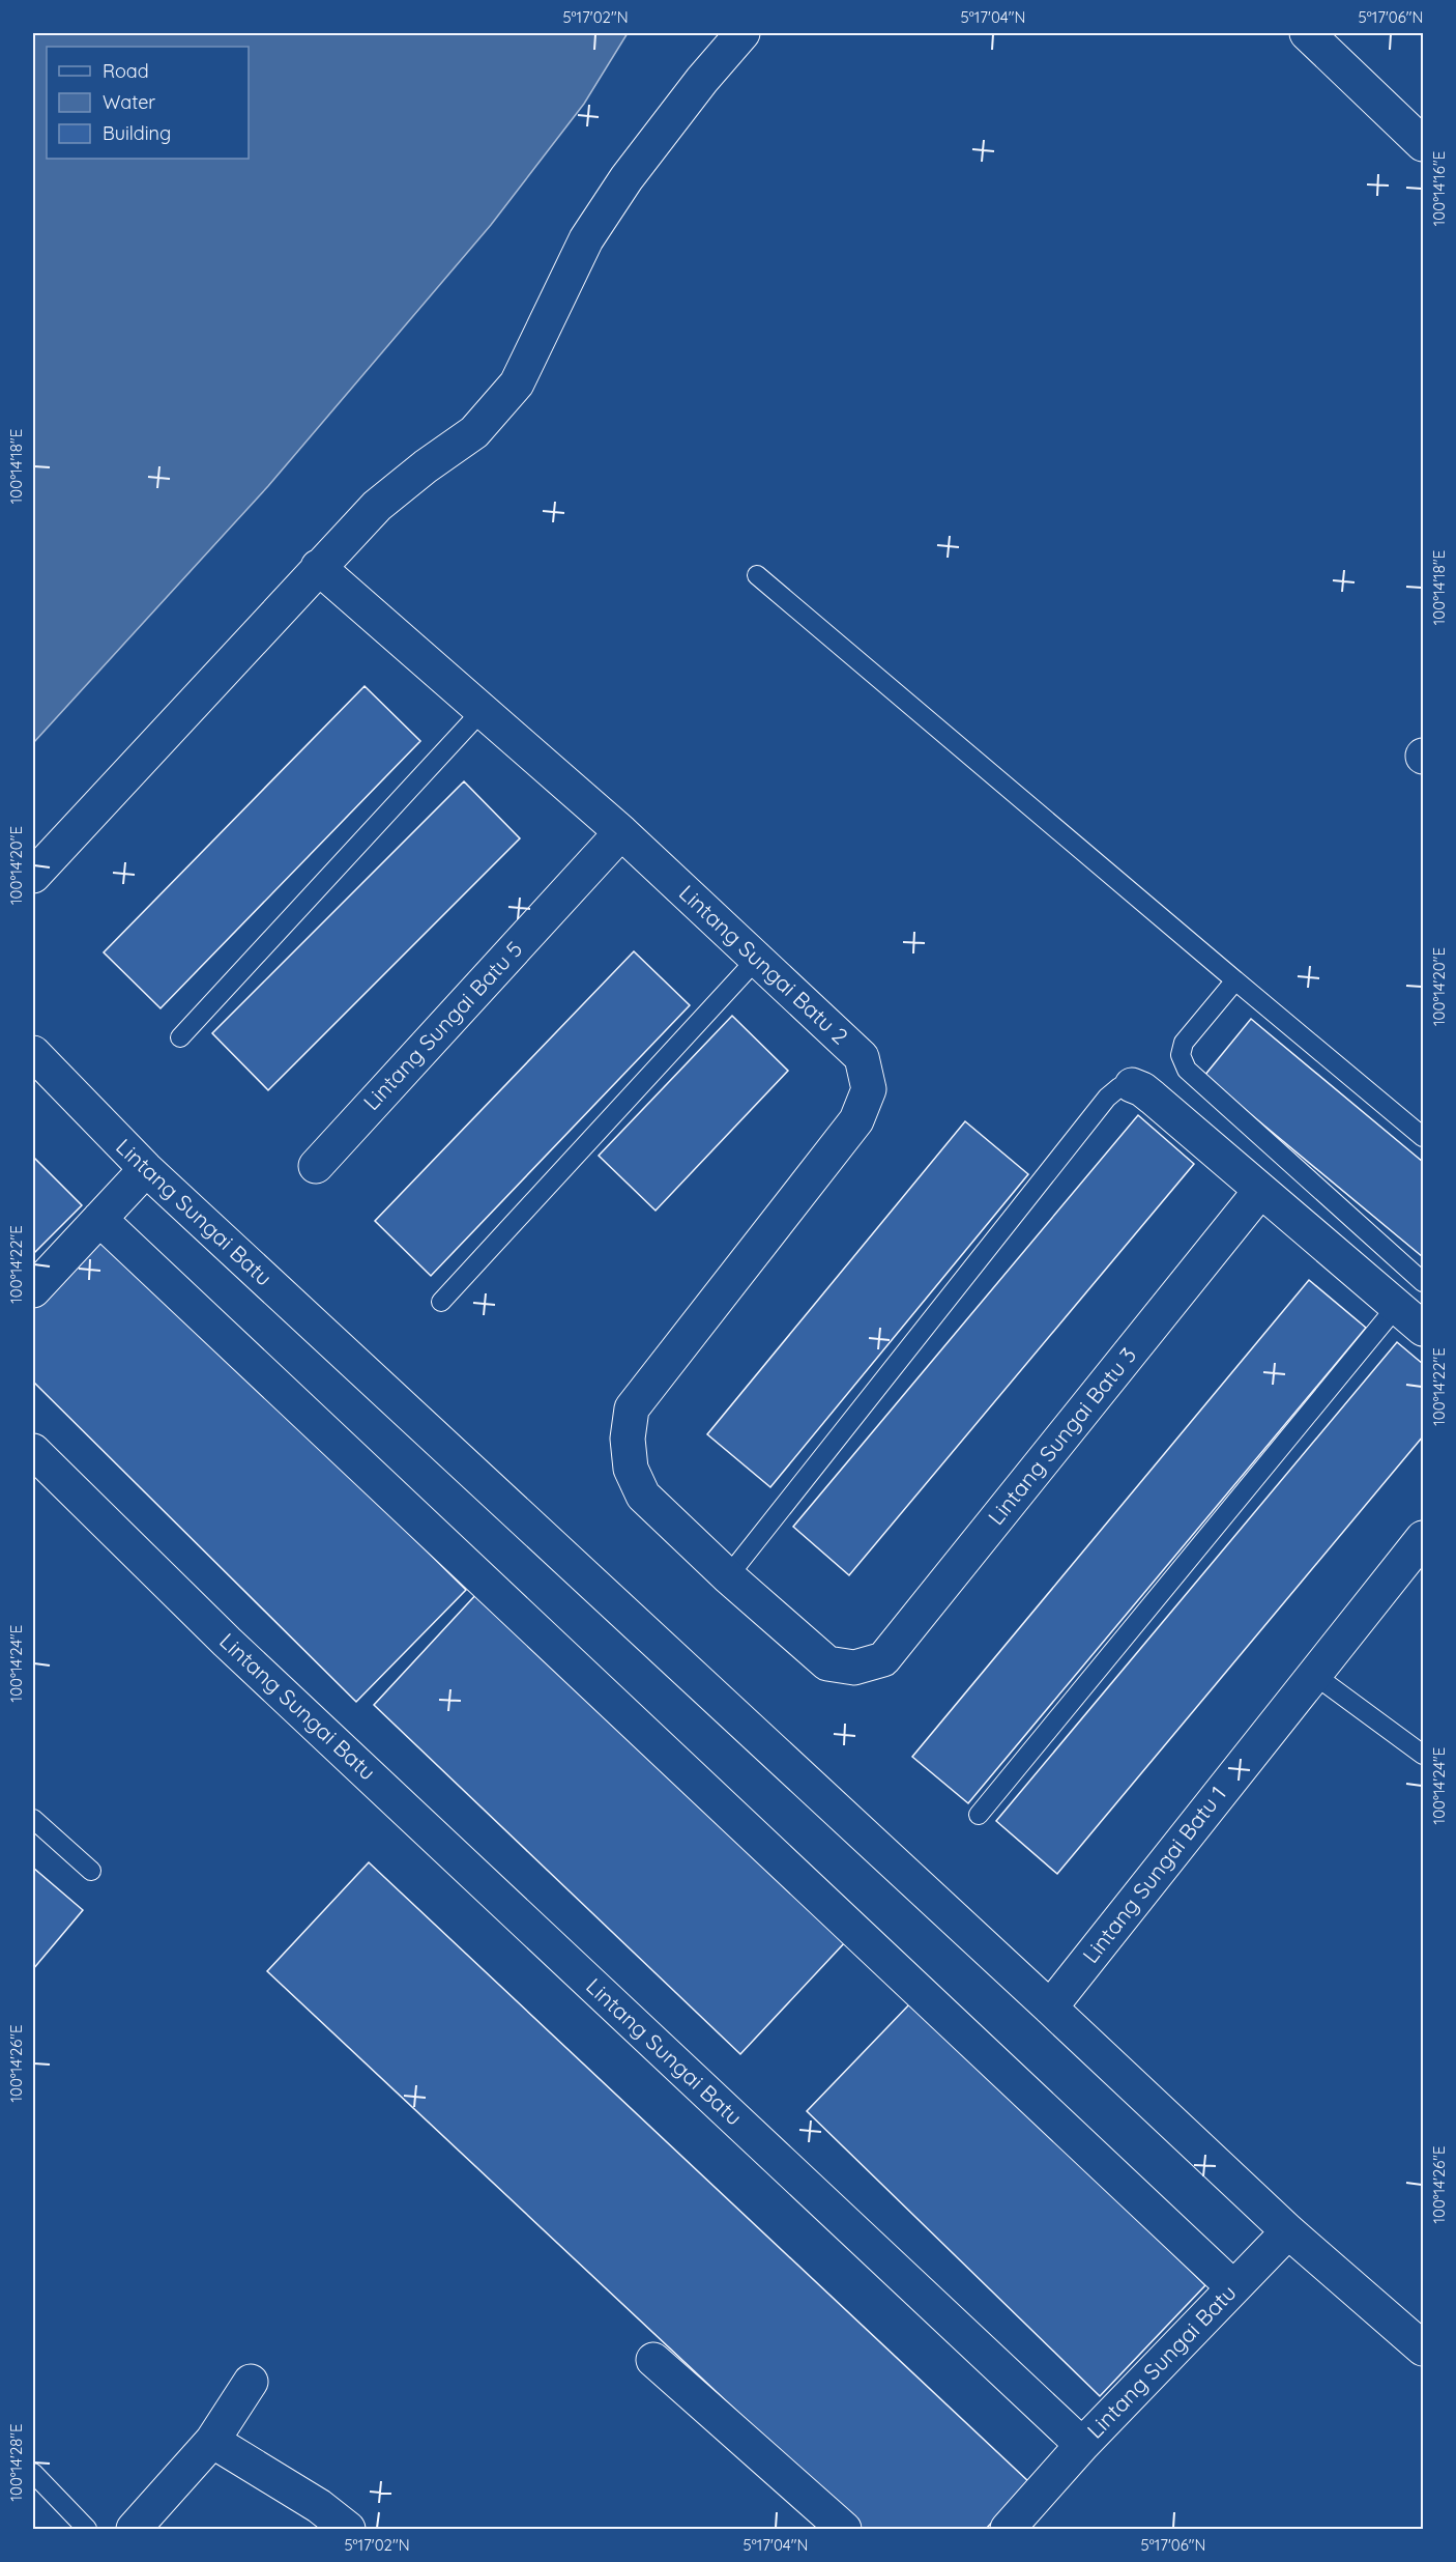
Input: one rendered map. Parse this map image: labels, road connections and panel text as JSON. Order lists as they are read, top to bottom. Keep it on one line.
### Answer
{"streets":{"street":["Lintang Sungai Batu 2","Lintang Sungai Batu 5","Lintang Sungai Batu","Lintang Sungai Batu 3","Lintang Sungai Batu 1"]},"crossings":[["Lintang Sungai Batu 2","Lintang Sungai Batu 5"],["Lintang Sungai Batu 2","Lintang Sungai Batu 3"],["Lintang Sungai Batu","Lintang Sungai Batu 1"]],"legend":["Road","Water","Building"],"coordinates":["5°17'02\"N","5°17'04\"N","5°17'06\"N","100°14'16\"E","100°14'18\"E","100°14'20\"E","100°14'22\"E","100°14'24\"E","100°14'26\"E","100°14'28\"E"]}
